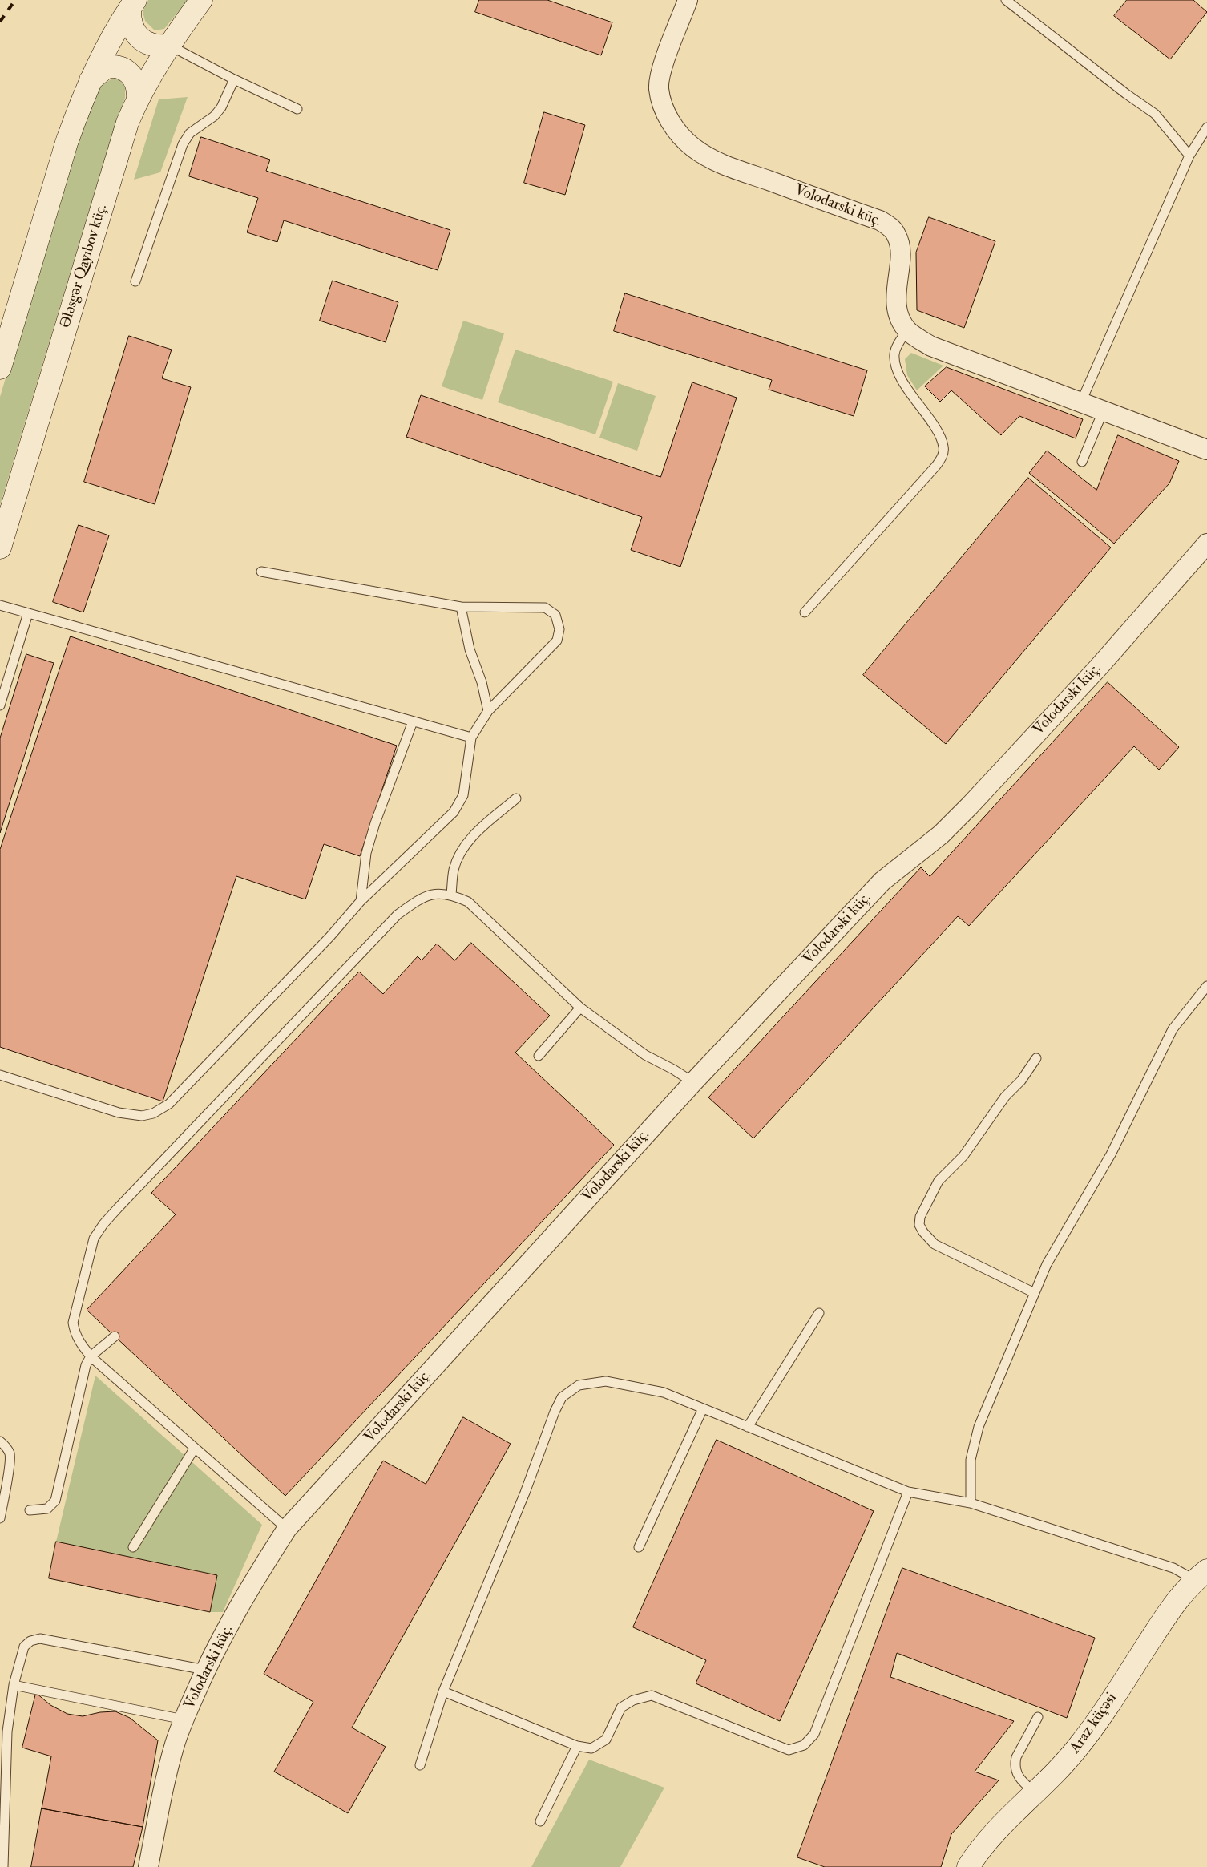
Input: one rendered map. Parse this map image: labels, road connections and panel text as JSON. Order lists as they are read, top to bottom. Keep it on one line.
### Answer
{"streets":{"main road":["Ələsgər Qayıbov küç.","Araz küçəsi"],"street":["Volodarski küç."]}}
